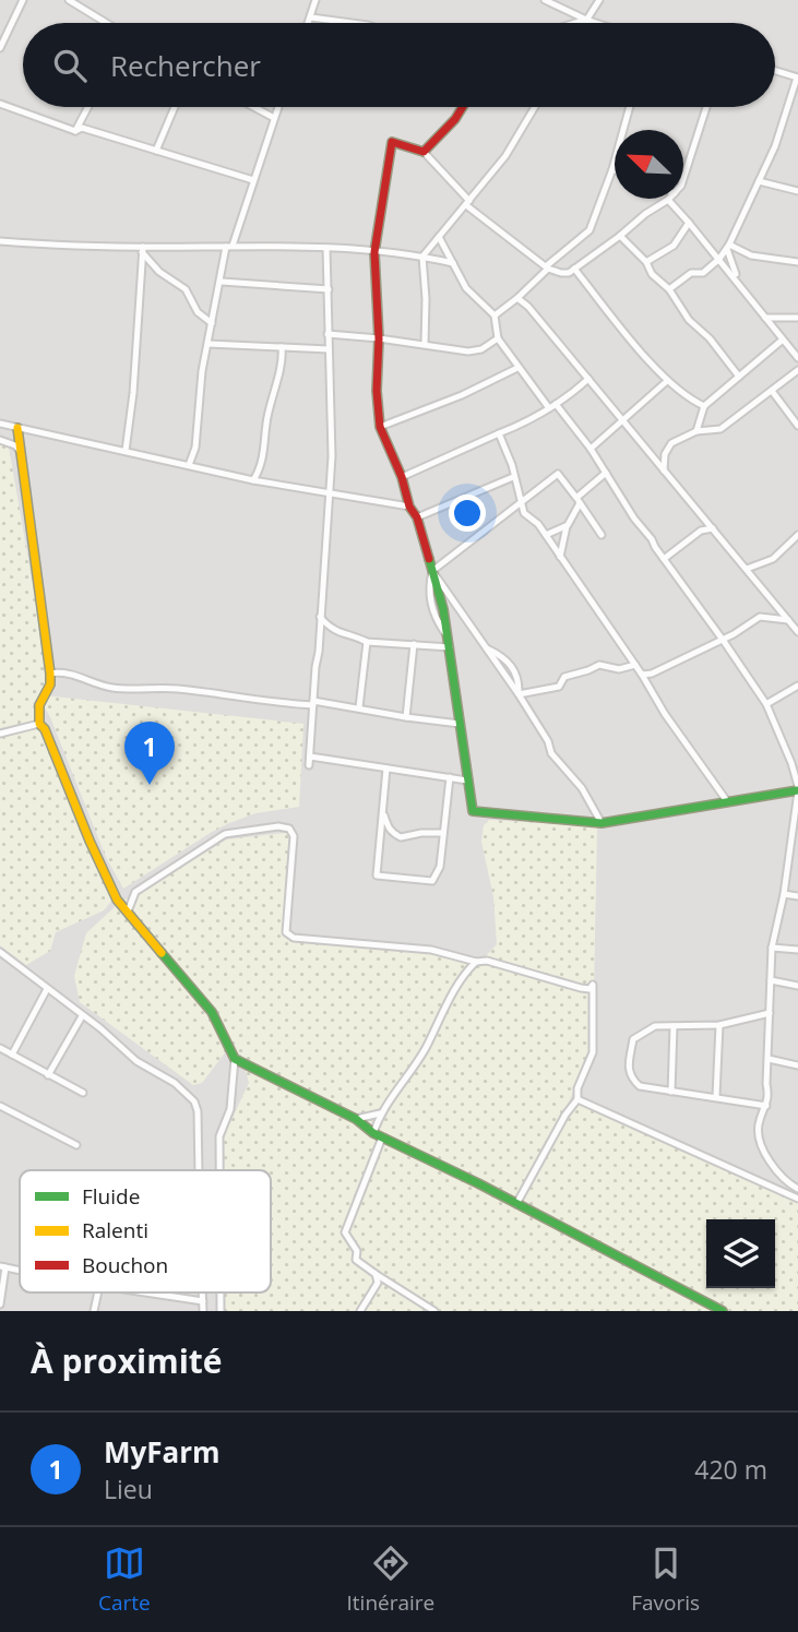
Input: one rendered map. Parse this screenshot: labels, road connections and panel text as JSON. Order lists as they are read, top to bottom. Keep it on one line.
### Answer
{"legend":["Fluide","Ralenti","Bouchon"],"north":"top left","page":{"search":"Rechercher","pins":"1","heading":"À proximité","list":[{"mark":"1","name":"MyFarm","note":"Lieu","value":"420 m"}],"nav":["Carte","Itinéraire","Favoris"]}}
